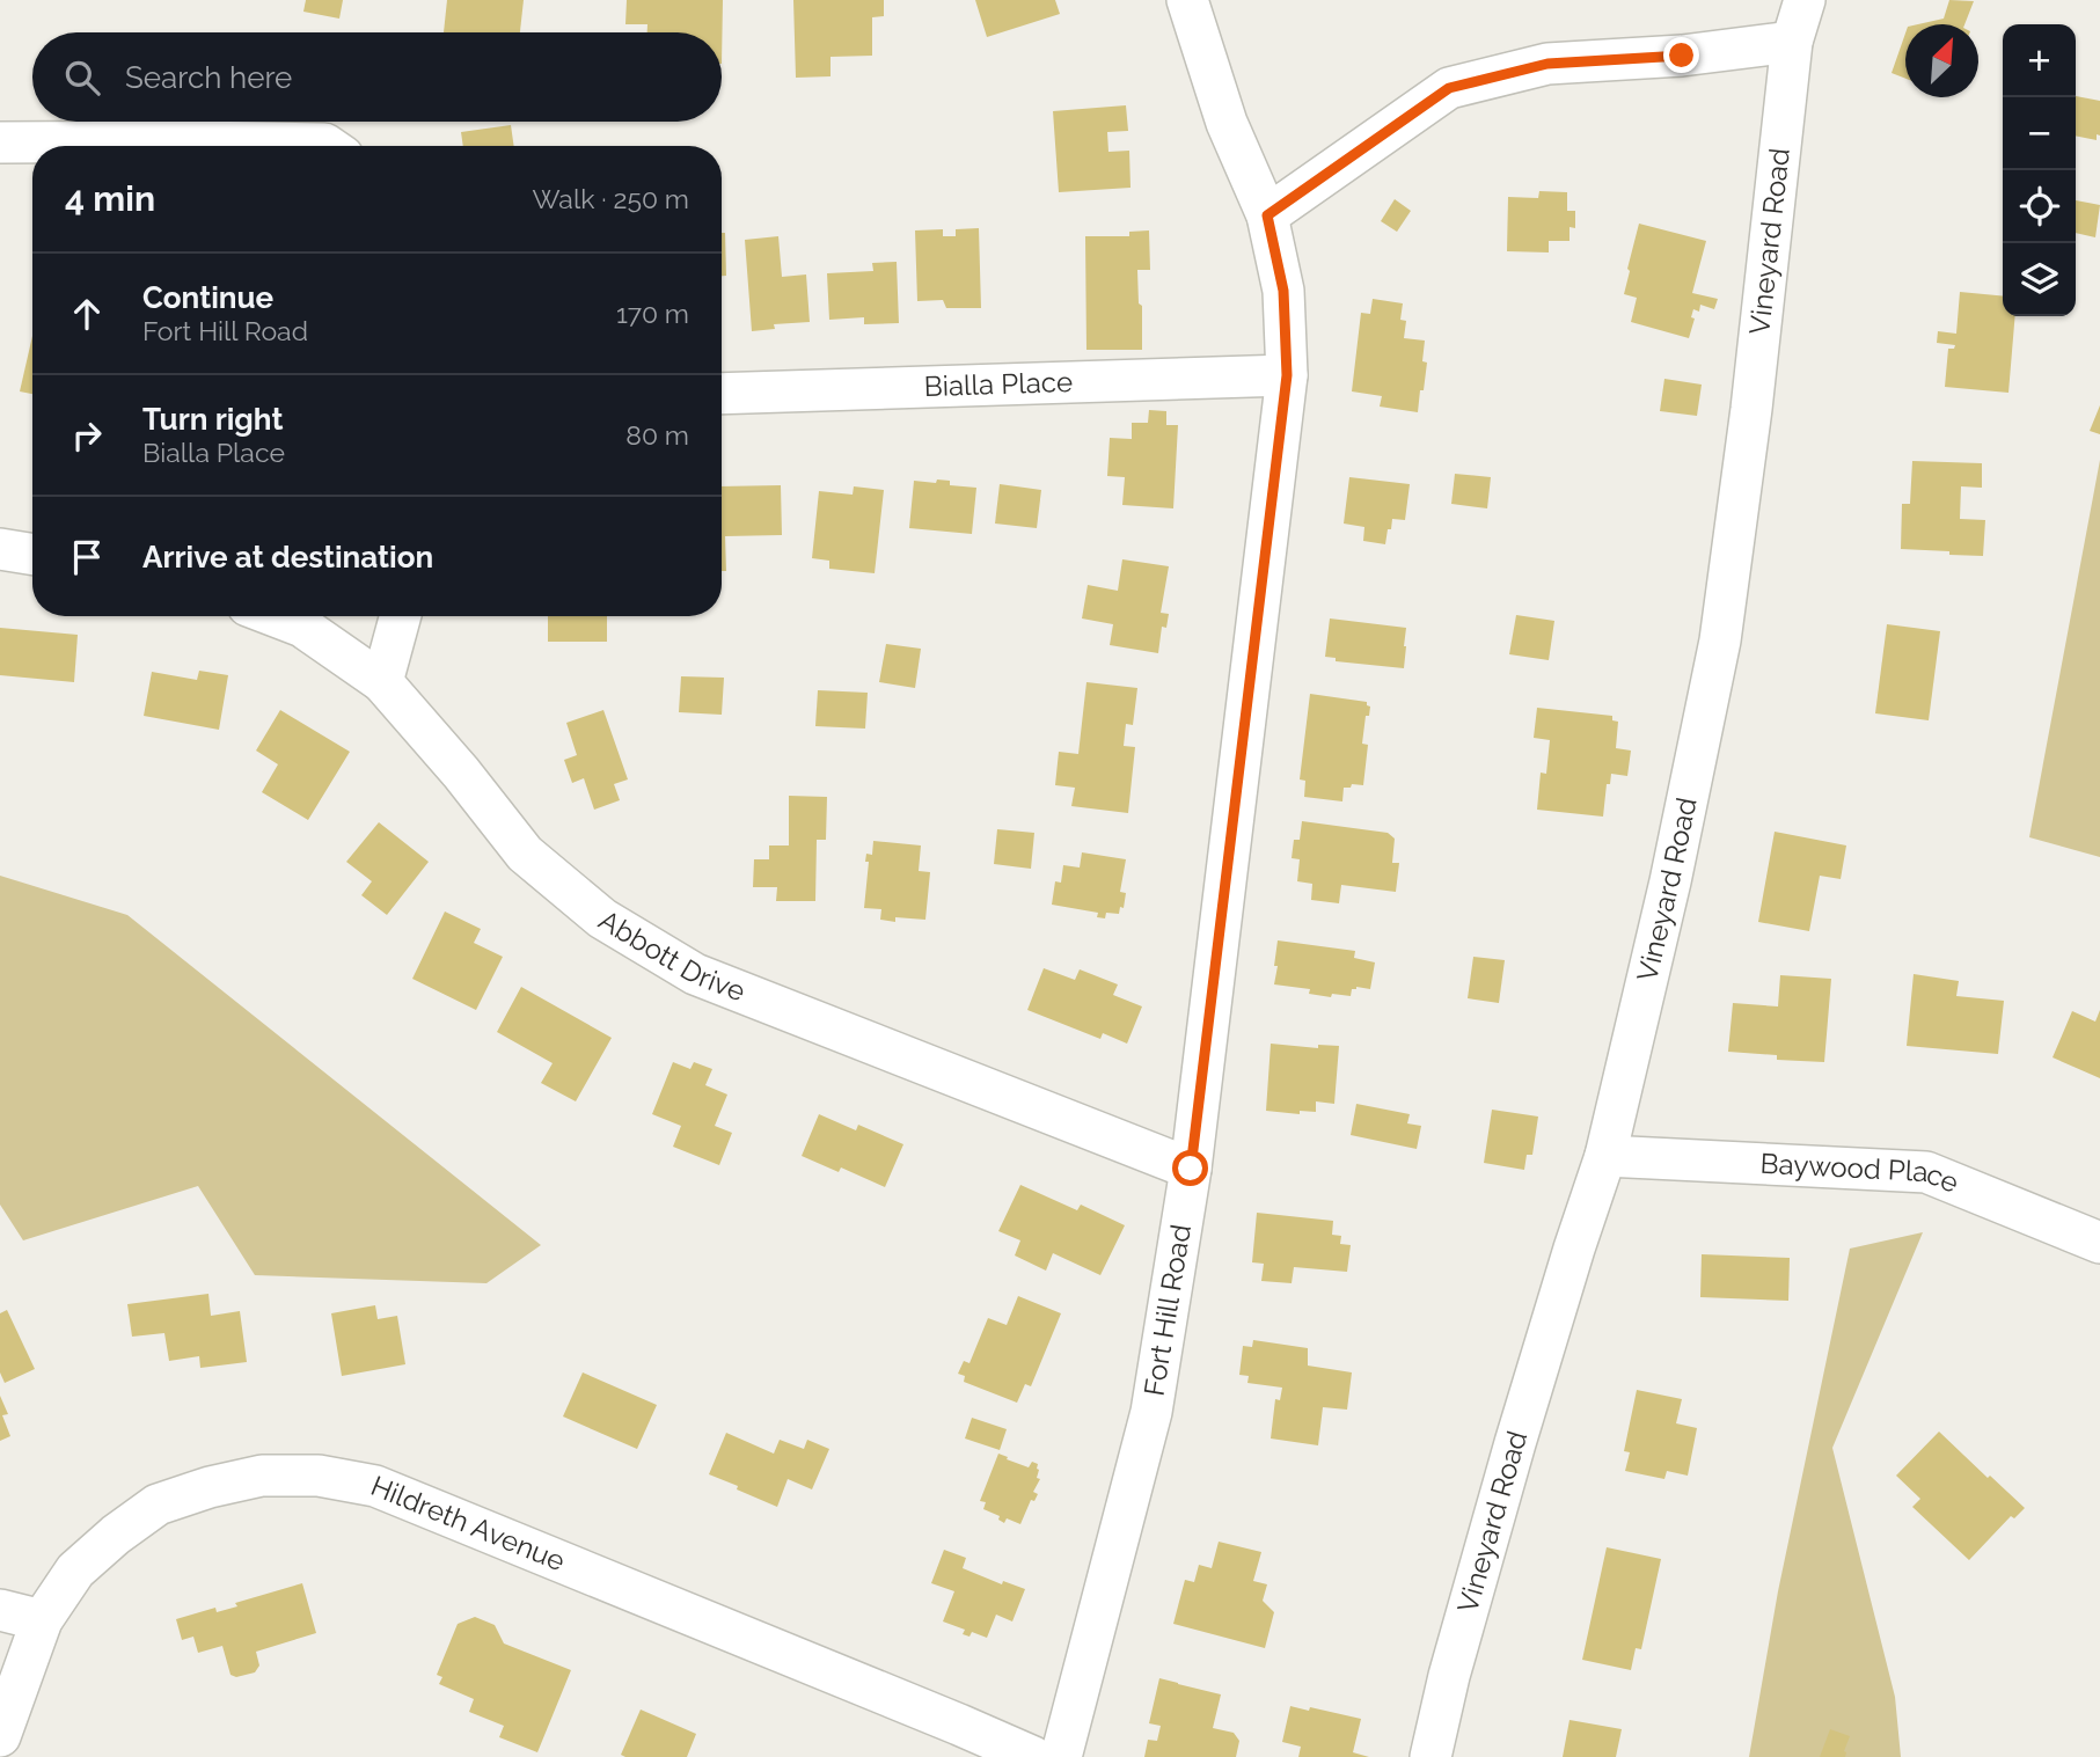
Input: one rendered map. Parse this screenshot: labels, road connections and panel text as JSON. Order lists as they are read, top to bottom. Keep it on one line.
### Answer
{"streets":{"street":["Vineyard Road","Bialla Place","Abbott Drive","Baywood Place","Fort Hill Road","Hildreth Avenue"]},"crossings":[["Vineyard Road","Baywood Place"],["Bialla Place","Fort Hill Road"],["Abbott Drive","Fort Hill Road"]],"north":"top right","page":{"map_buttons":["+","−"],"search":"Search here","heading":["4 min","Walk · 250 m"],"list":[["Continue","Fort Hill Road","170 m"],["Turn right","Bialla Place","80 m"],"Arrive at destination"]}}
